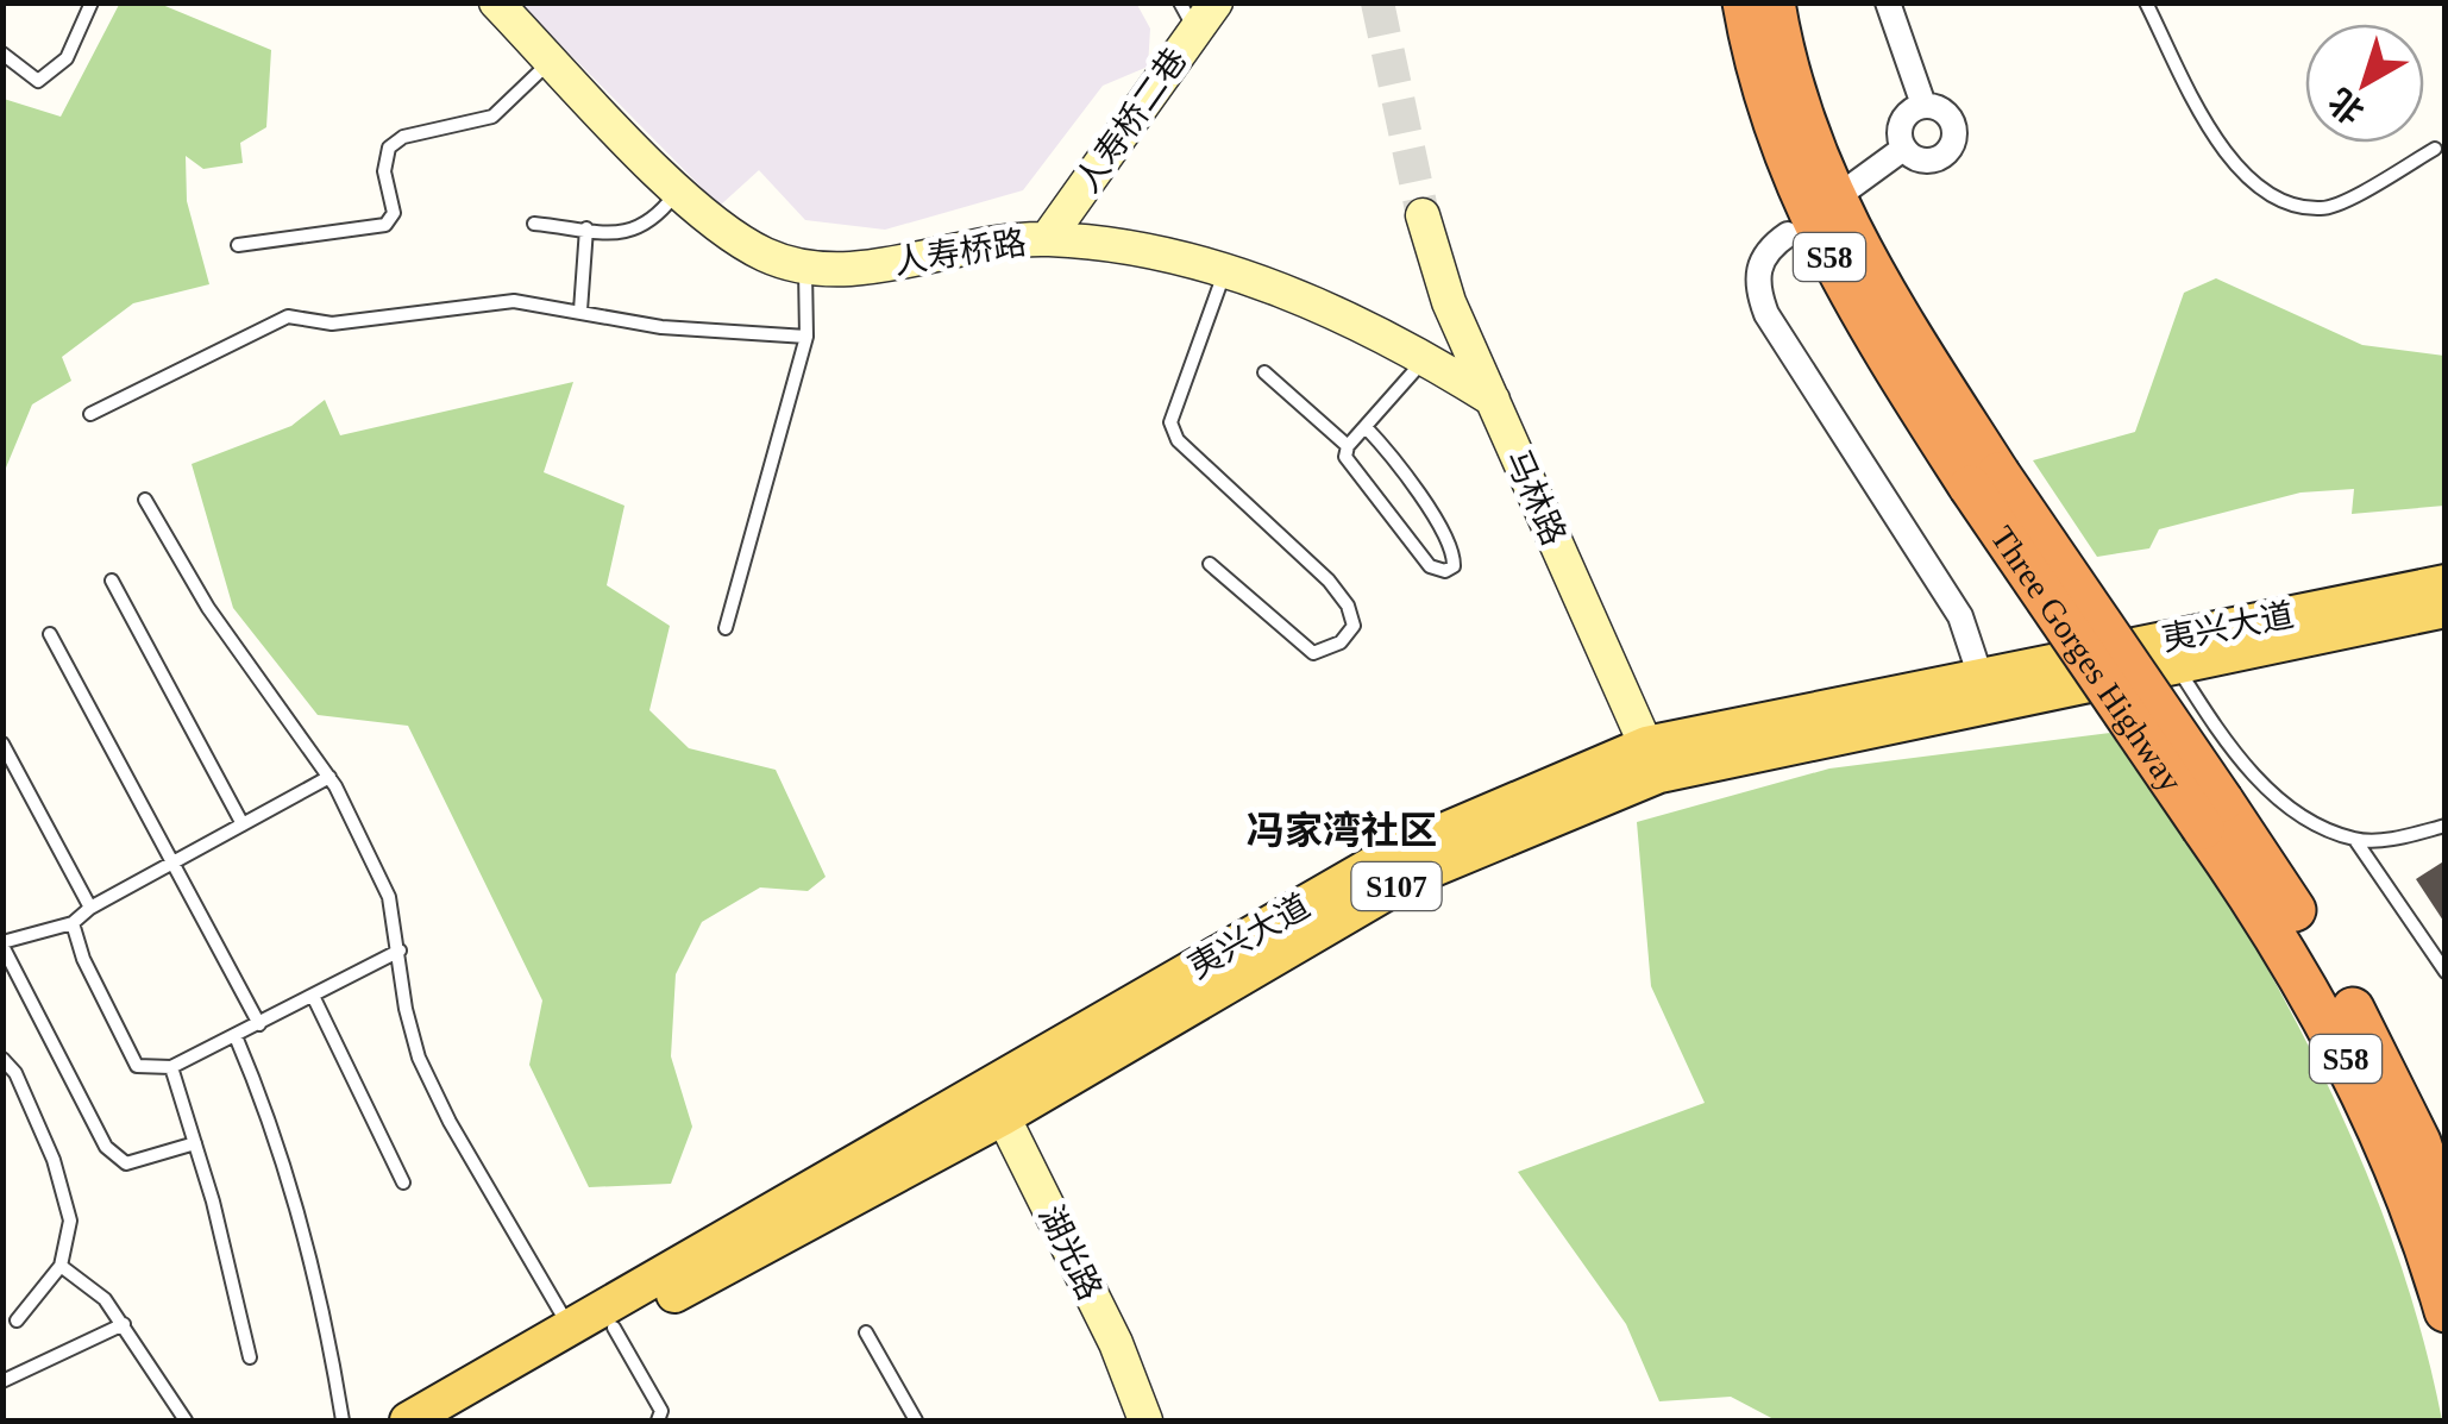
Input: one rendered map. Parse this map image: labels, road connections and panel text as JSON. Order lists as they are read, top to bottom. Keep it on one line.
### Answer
{"streets":{"highway":["S58","Three Gorges Highway"],"main road":["夷兴大道","S107"],"street":["人寿桥二巷","人寿桥路","马林路","湖光路"]},"crossings":[["人寿桥二巷","人寿桥路"],["人寿桥路","马林路"],["马林路","夷兴大道"],["夷兴大道","湖光路"]],"districts":["冯家湾社区"],"north":"bottom left"}
